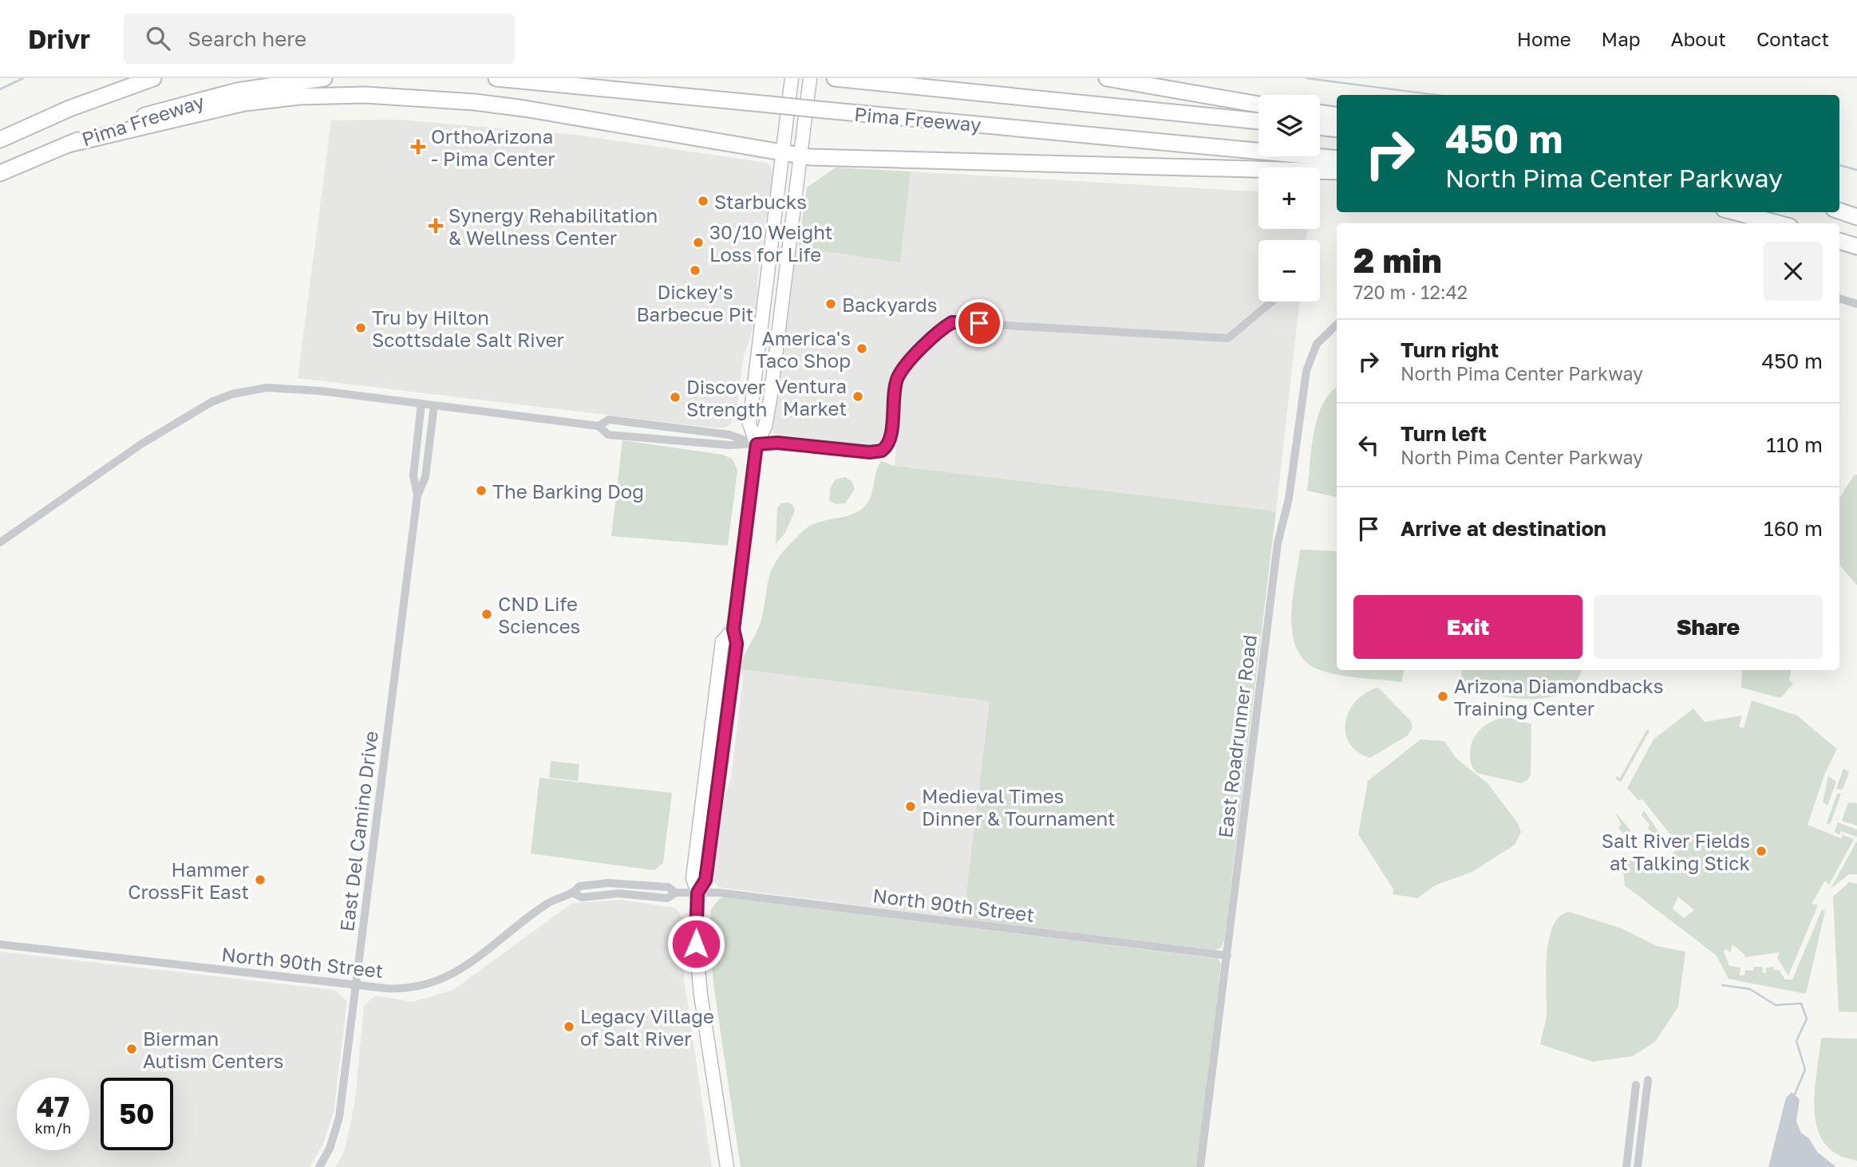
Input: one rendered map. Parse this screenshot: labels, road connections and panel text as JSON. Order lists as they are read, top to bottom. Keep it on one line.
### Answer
{"streets":{"highway":["Pima Freeway"],"street":["East Roadrunner Road","East Del Camino Drive","North 90th Street"]},"crossings":[["East Roadrunner Road","North 90th Street"],["East Del Camino Drive","North 90th Street"]],"places":{"health":["OrthoArizona - Pima Center","Synergy Rehabilitation & Wellness Center"],"other":["Starbucks","30/10 Weight Loss for Life","Dickey's Barbecue Pit","Backyards","Tru by Hilton Scottsdale Salt River","America's Taco Shop","Ventura Market","Discover Strength","The Barking Dog","CND Life Sciences","Arizona Diamondbacks Training Center","Medieval Times Dinner & Tournament","Salt River Fields at Talking Stick","Hammer CrossFit East","Legacy Village of Salt River","Bierman Autism Centers"]},"page":{"header":"Drivr","search":"Search here","nav":["Home","Map","About","Contact"],"map_buttons":["+","−"],"turn":["450 m","North Pima Center Parkway"],"heading":["2 min","720 m · 12:42"],"list":[{"name":"Turn right","note":"North Pima Center Parkway","value":"450 m"},{"name":"Turn left","note":"North Pima Center Parkway","value":"110 m"},{"name":"Arrive at destination","value":"160 m"}],"buttons":["Exit","Share"],"speed":"47 km/h","limit":"50"}}
